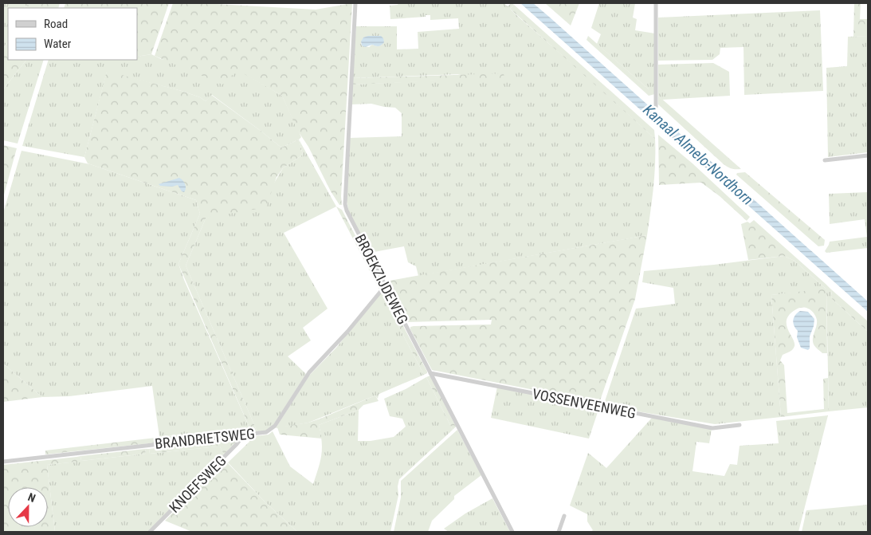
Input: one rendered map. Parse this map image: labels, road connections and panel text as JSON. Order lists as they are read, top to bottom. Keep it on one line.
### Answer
{"streets":{"street":["BROEKZIJDEWEG","VOSSENVEENWEG","BRANDRIETSWEG","KNOEFSWEG"]},"crossings":[["BROEKZIJDEWEG","VOSSENVEENWEG"],["BROEKZIJDEWEG","BRANDRIETSWEG"],["BRANDRIETSWEG","KNOEFSWEG"]],"water":["Kanaal Almelo-Nordhorn"],"legend":["Road","Water"],"north":"top"}
